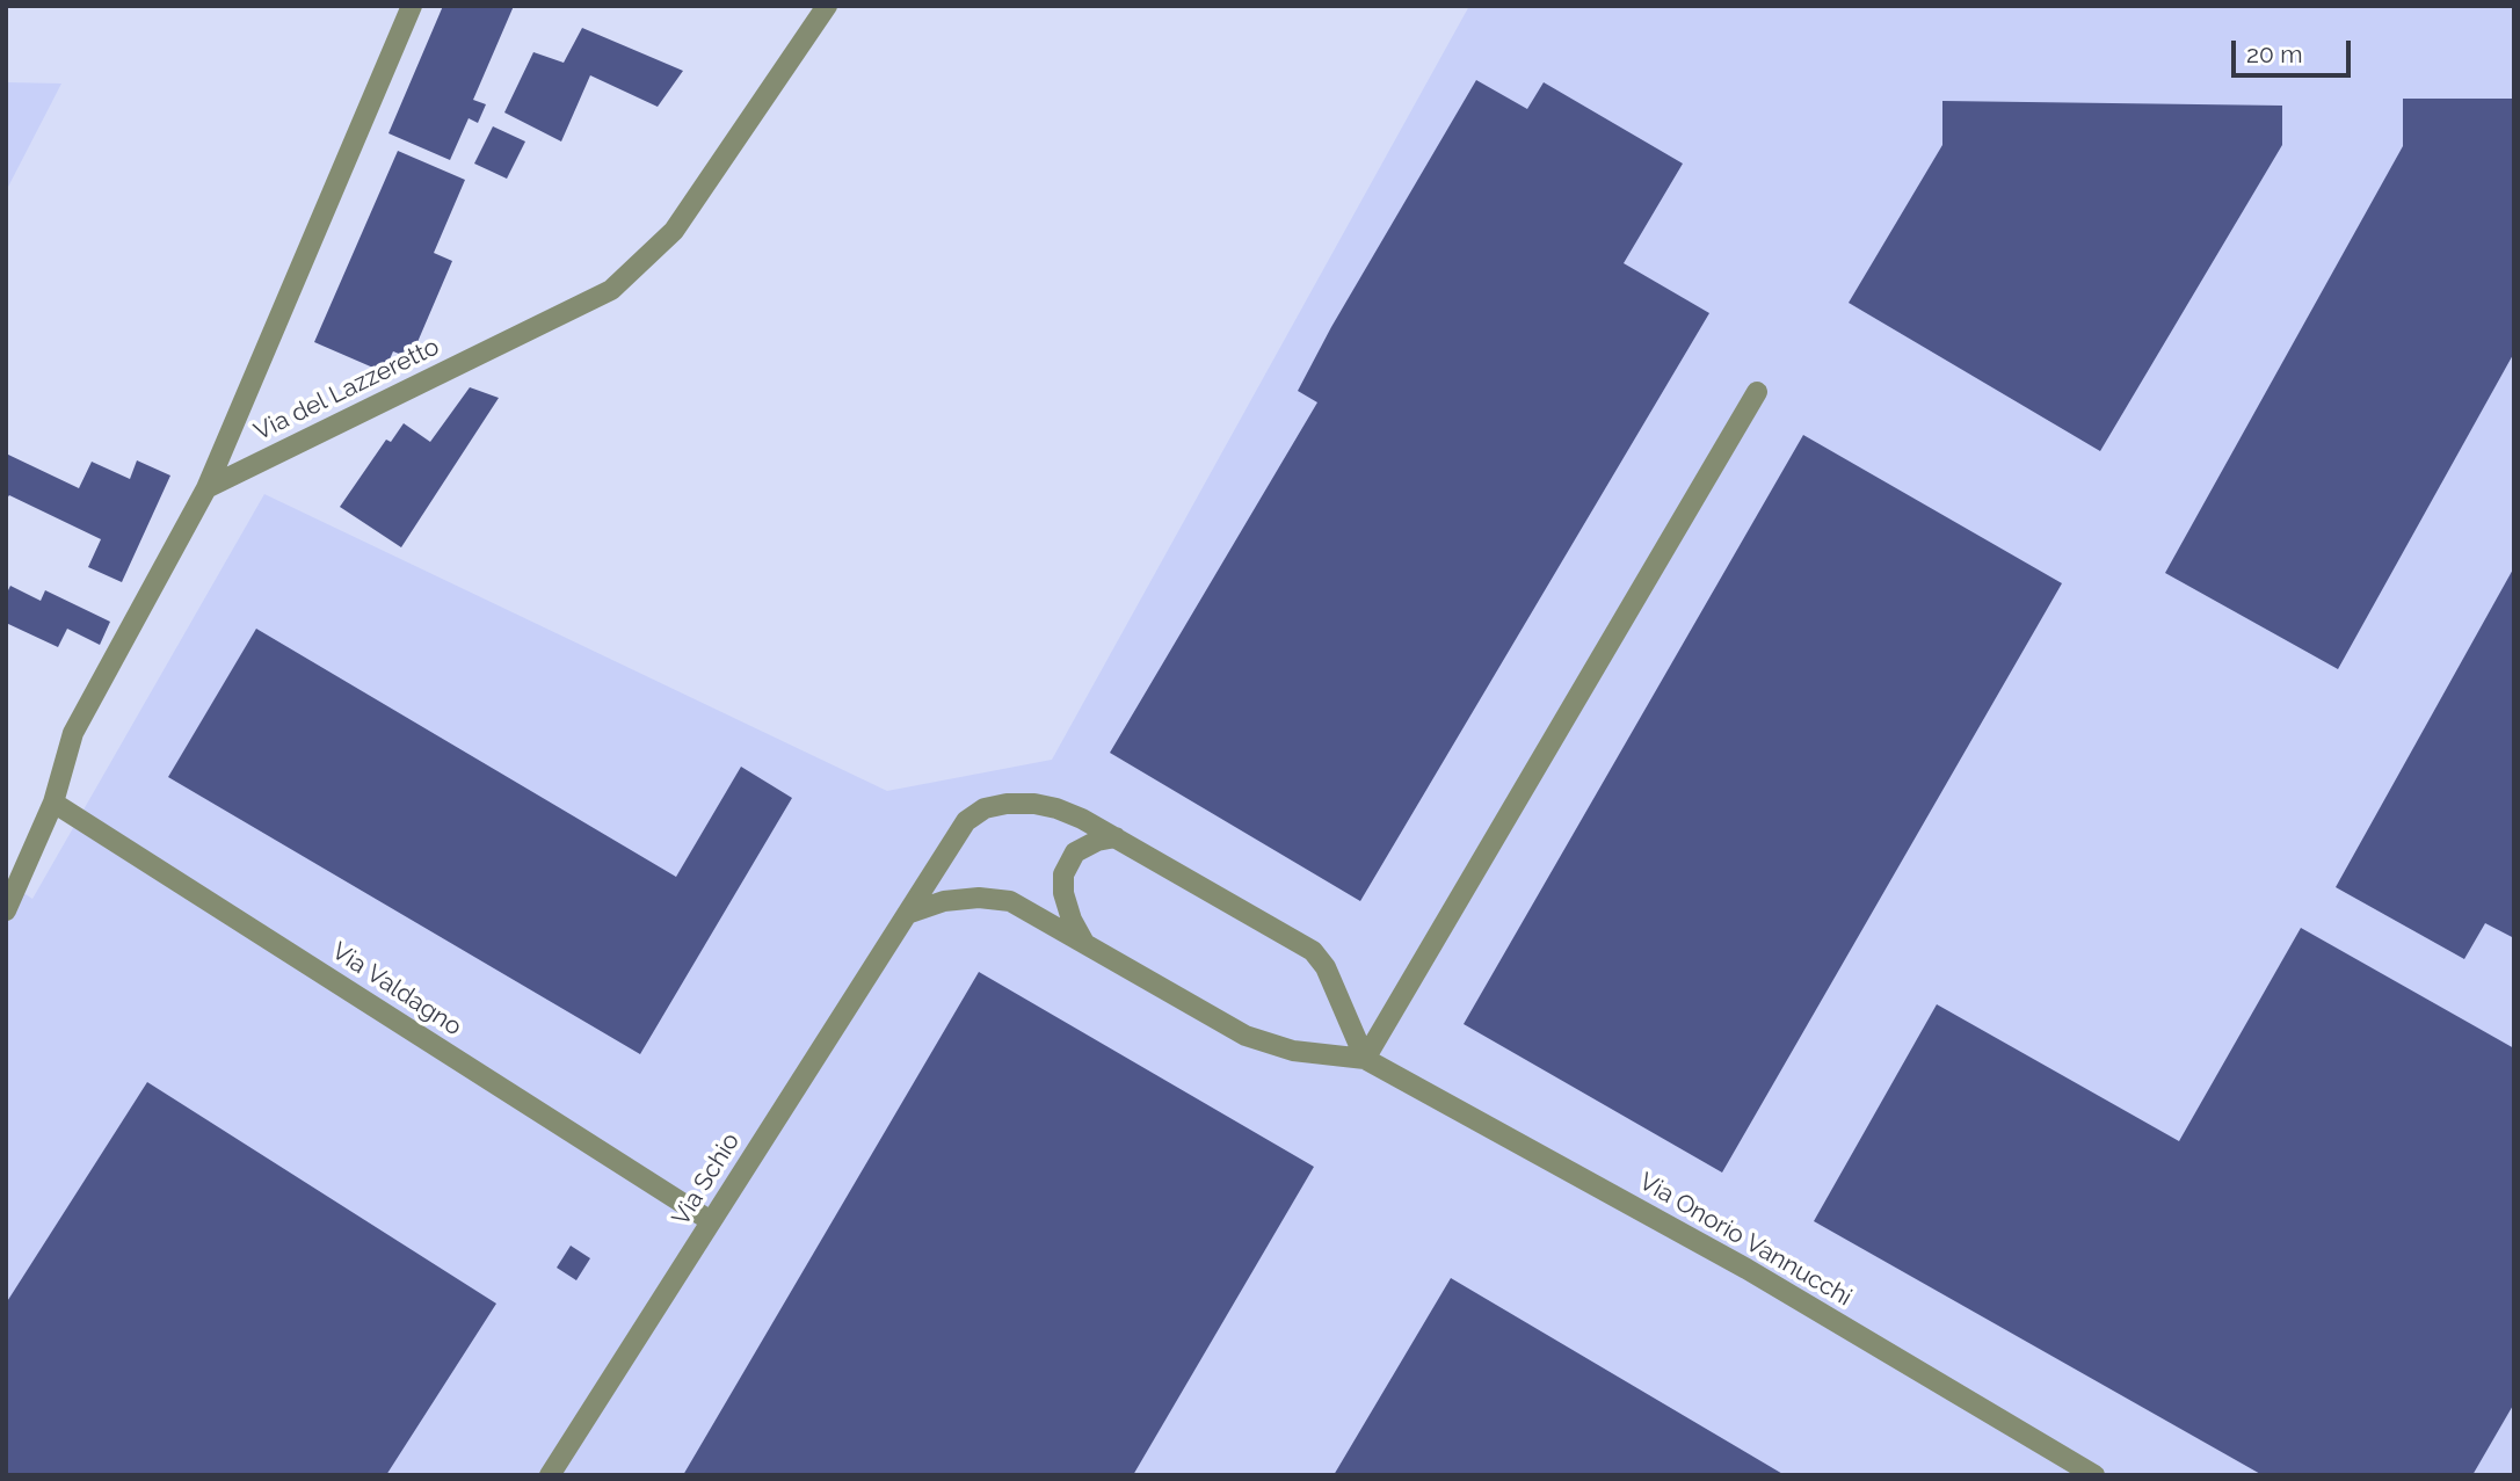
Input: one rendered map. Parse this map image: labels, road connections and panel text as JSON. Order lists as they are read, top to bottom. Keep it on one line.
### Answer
{"streets":{"street":["Via del Lazzeretto","Via Valdagno","Via Schio","Via Onorio Vannucchi"]},"crossings":[["Via Valdagno","Via Schio"],["Via Schio","Via Onorio Vannucchi"]],"scale_bar":"20 m"}
